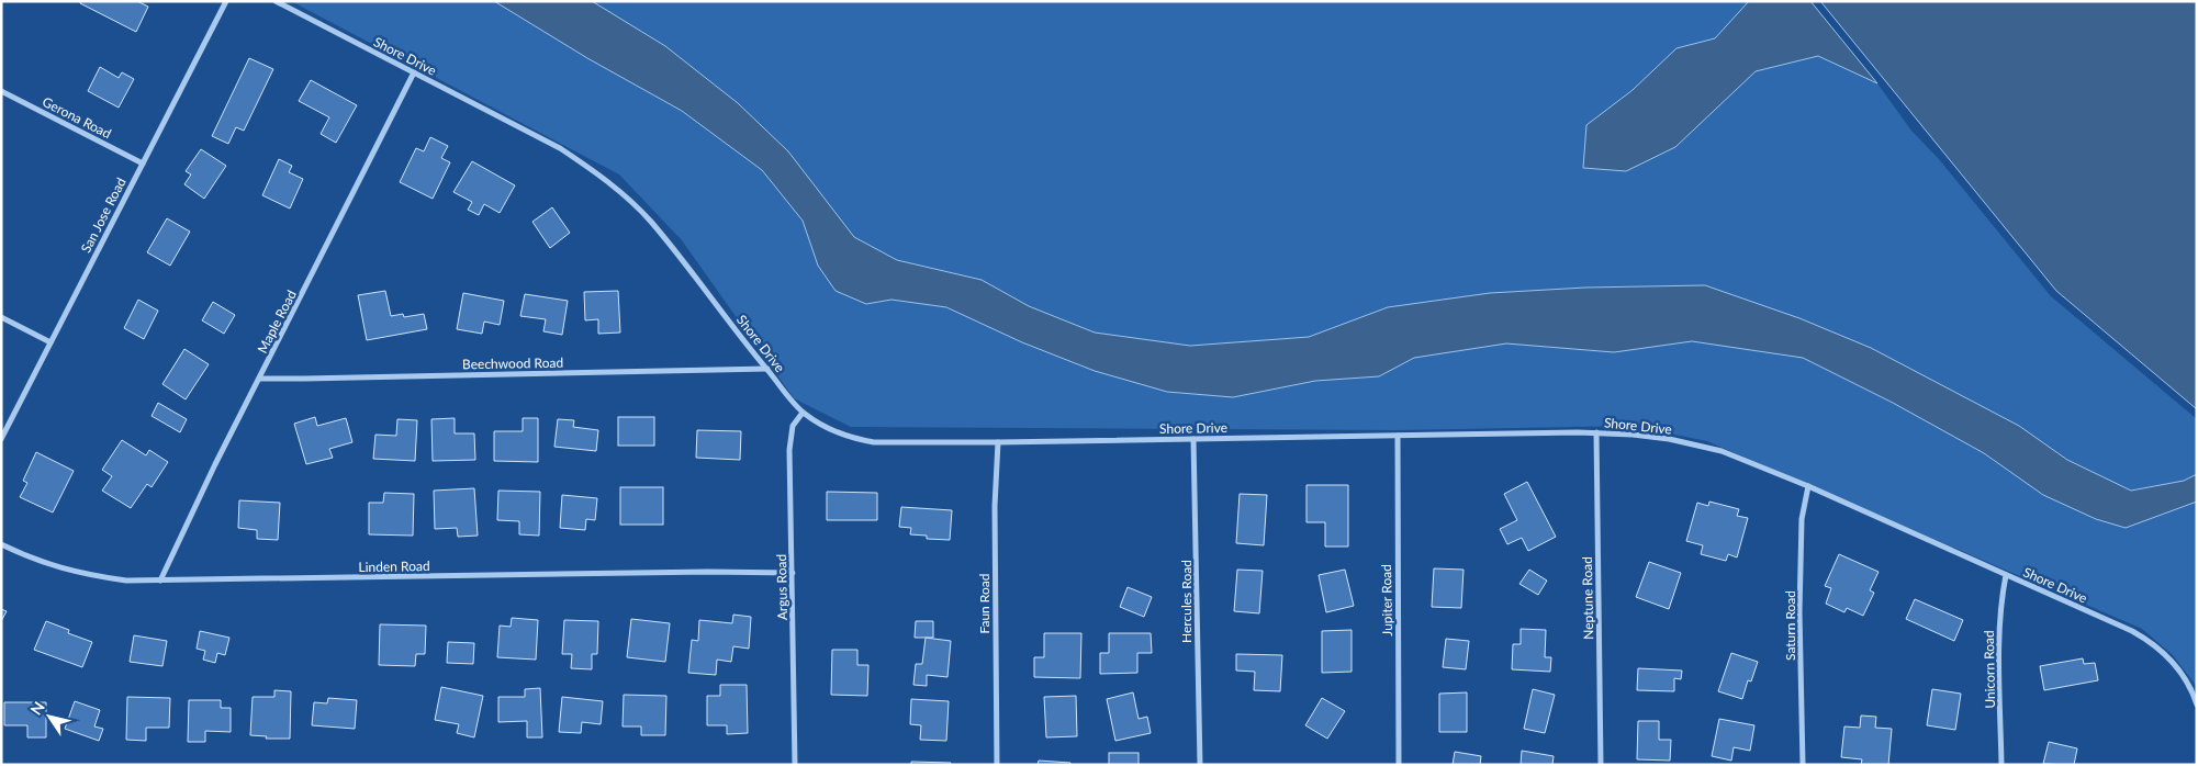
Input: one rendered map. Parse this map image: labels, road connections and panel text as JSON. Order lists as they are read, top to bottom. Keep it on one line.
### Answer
{"streets":{"street":["Shore Drive","Gerona Road","San Jose Road","Maple Road","Beechwood Road","Linden Road","Argus Road","Neptune Road","Jupiter Road","Hercules Road","Faun Road","Saturn Road","Unicorn Road"]},"crossings":[["Shore Drive","Maple Road"],["Shore Drive","Beechwood Road"],["Shore Drive","Argus Road"],["Shore Drive","Neptune Road"],["Shore Drive","Jupiter Road"],["Shore Drive","Hercules Road"],["Shore Drive","Faun Road"],["Shore Drive","Saturn Road"],["Shore Drive","Unicorn Road"],["Gerona Road","San Jose Road"],["Maple Road","Beechwood Road"],["Maple Road","Linden Road"],["Linden Road","Argus Road"]],"north":"top left"}
